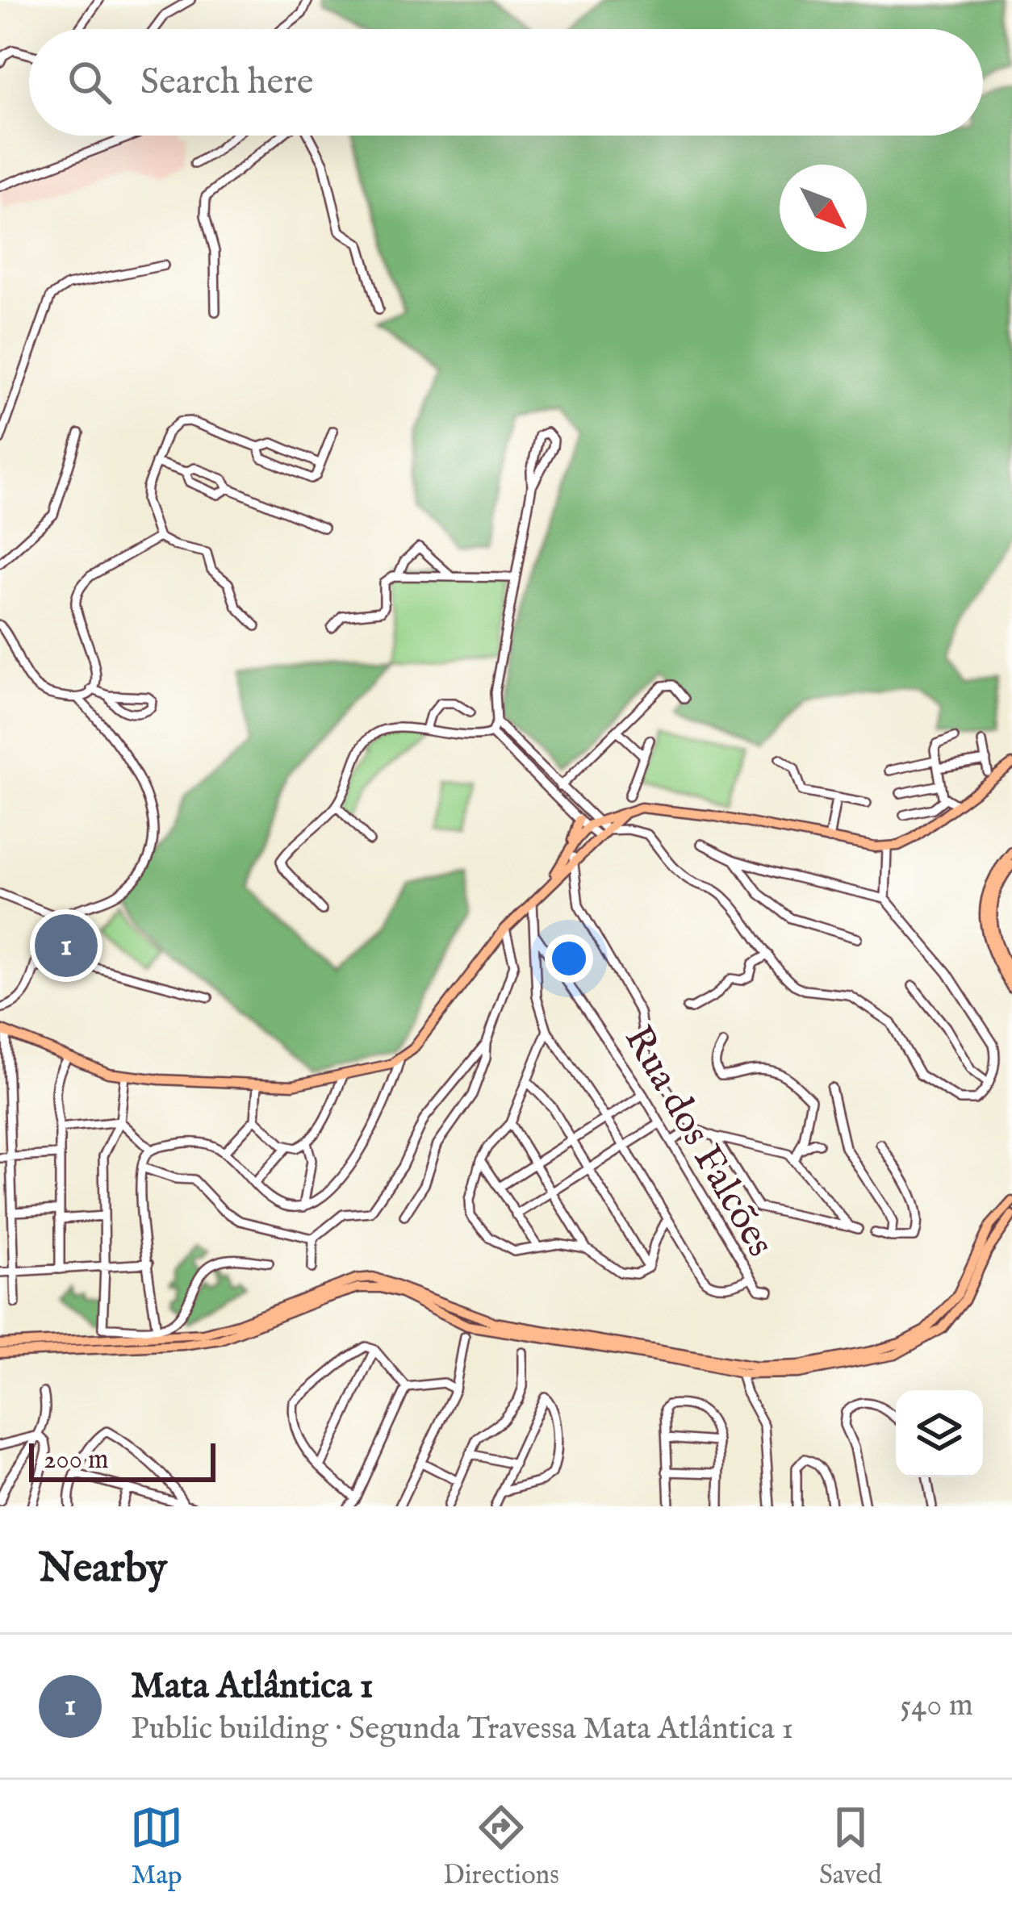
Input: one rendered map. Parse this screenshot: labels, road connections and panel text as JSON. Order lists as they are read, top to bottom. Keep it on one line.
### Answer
{"streets":{"street":["Rua dos Falcões"]},"scale_bar":"200 m","north":"bottom right","page":{"search":"Search here","pins":"1","scale":"200 m","heading":"Nearby","list":[{"mark":"1","name":"Mata Atlântica 1","note":"Public building · Segunda Travessa Mata Atlântica 1","value":"540 m"}],"nav":["Map","Directions","Saved"]}}
